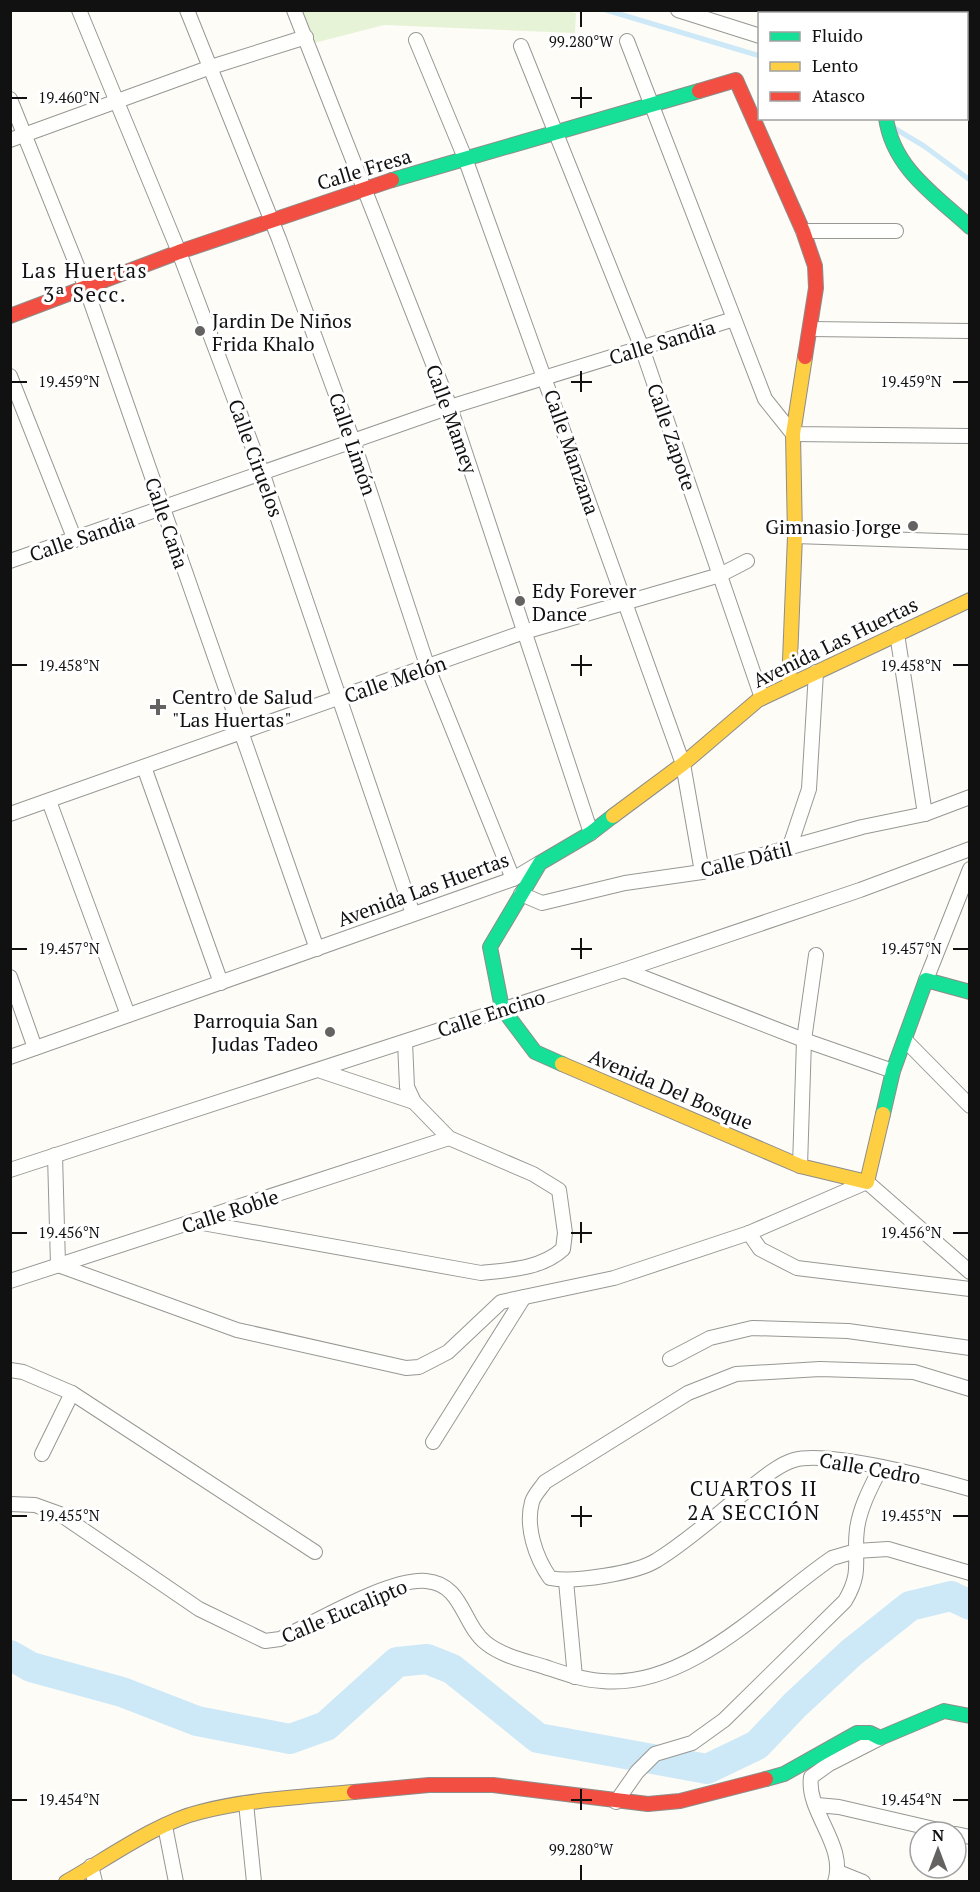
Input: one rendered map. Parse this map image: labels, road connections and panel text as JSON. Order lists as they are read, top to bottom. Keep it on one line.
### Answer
{"streets":{"street":["Calle Fresa","Calle Sandia","Calle Mamey","Calle Zapote","Calle Limón","Calle Manzana","Calle Ciruelos","Calle Caña","Avenida Las Huertas","Calle Melón","Calle Dátil","Calle Encino","Avenida Del Bosque","Calle Roble","Calle Cedro","Calle Eucalipto"]},"crossings":[["Calle Fresa","Calle Mamey"],["Calle Fresa","Calle Zapote"],["Calle Fresa","Calle Limón"],["Calle Fresa","Calle Manzana"],["Calle Fresa","Calle Ciruelos"],["Calle Fresa","Calle Caña"],["Calle Sandia","Calle Mamey"],["Calle Sandia","Calle Zapote"],["Calle Sandia","Calle Limón"],["Calle Sandia","Calle Manzana"],["Calle Sandia","Calle Ciruelos"],["Calle Sandia","Calle Caña"],["Calle Mamey","Avenida Las Huertas"],["Calle Mamey","Calle Melón"],["Calle Zapote","Avenida Las Huertas"],["Calle Zapote","Calle Melón"],["Calle Limón","Avenida Las Huertas"],["Calle Limón","Calle Melón"],["Calle Manzana","Avenida Las Huertas"],["Calle Manzana","Calle Melón"],["Calle Manzana","Calle Dátil"],["Calle Ciruelos","Avenida Las Huertas"],["Calle Ciruelos","Calle Melón"],["Calle Caña","Avenida Las Huertas"],["Calle Caña","Calle Melón"],["Avenida Las Huertas","Avenida Del Bosque"],["Calle Dátil","Avenida Del Bosque"],["Calle Encino","Avenida Del Bosque"]],"districts":["Las Huertas 3ª Secc.","CUARTOS II 2A SECCIÓN"],"places":{"other":["Jardin De Niños Frida Khalo","Gimnasio Jorge","Edy Forever Dance","Parroquia San Judas Tadeo"],"health":["Centro de Salud \"Las Huertas\""]},"legend":["Fluido","Lento","Atasco"],"north":"top","coordinates":["99.280°W","19.460°N","19.459°N","19.458°N","19.457°N","19.456°N","19.455°N","19.454°N"]}
